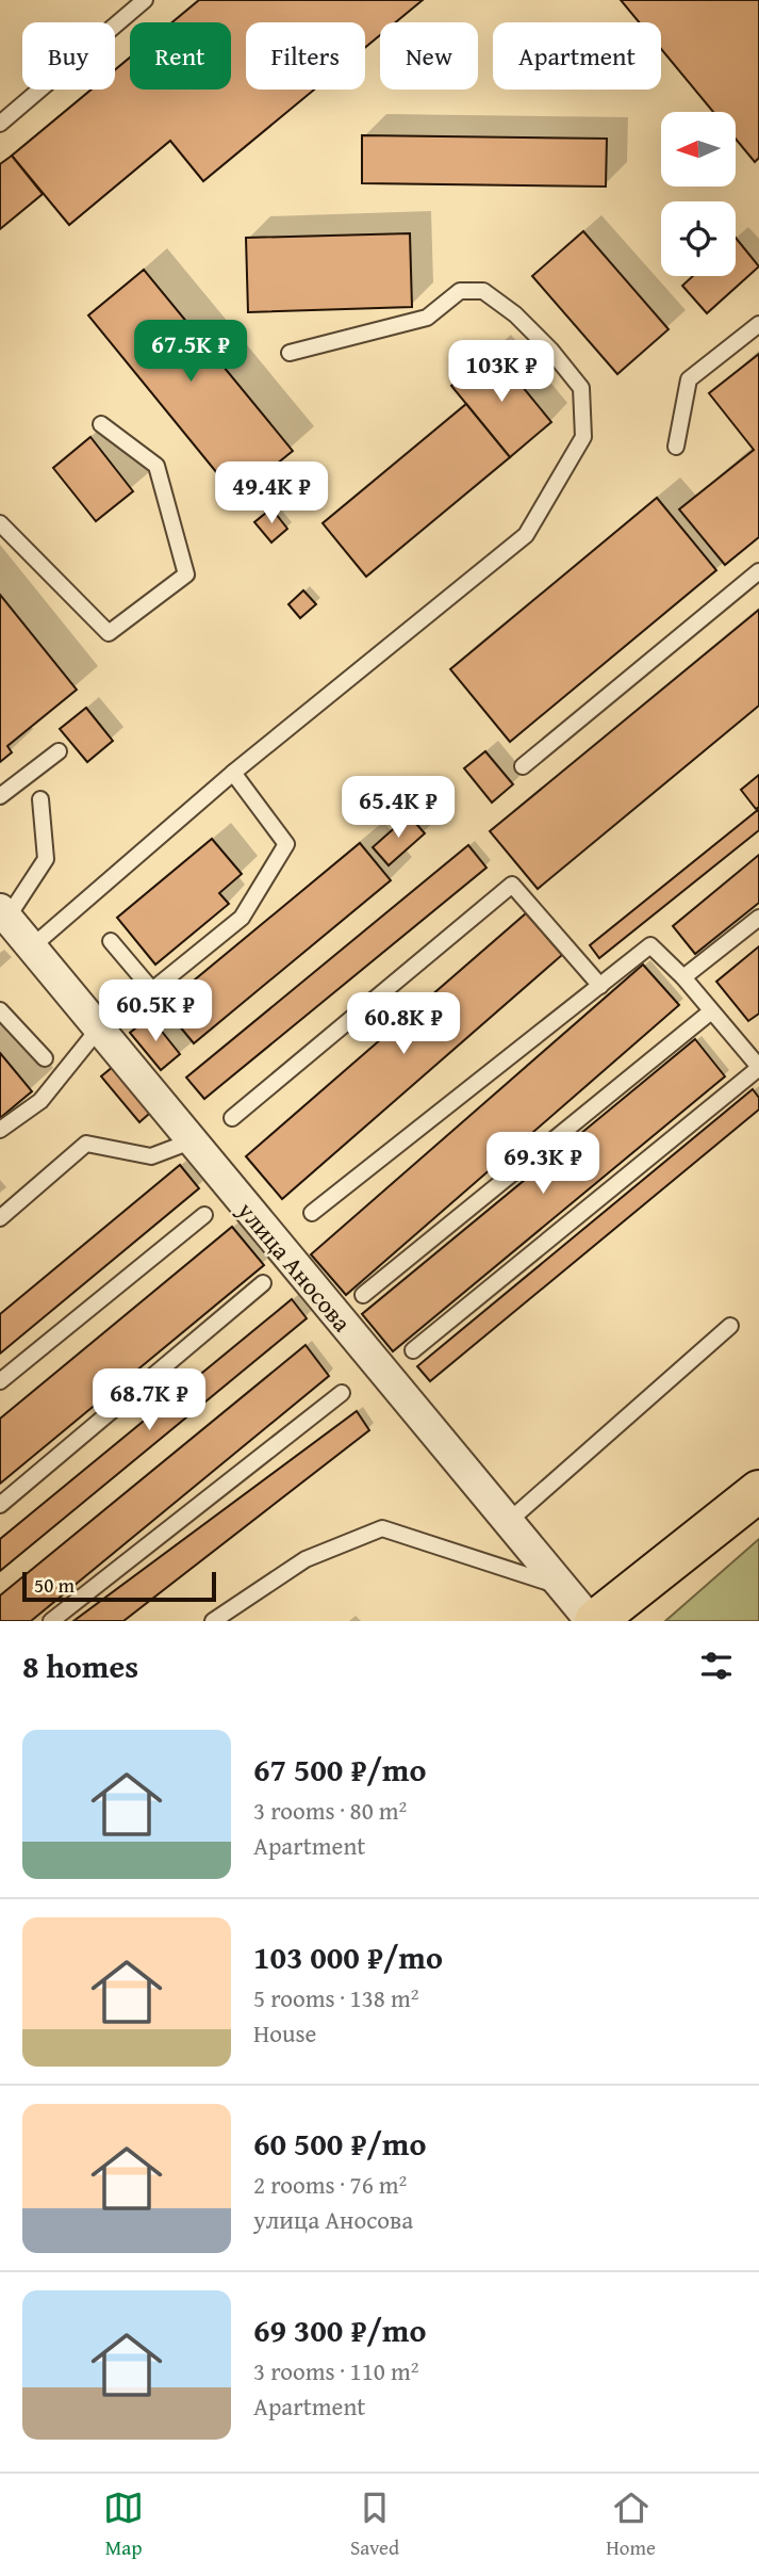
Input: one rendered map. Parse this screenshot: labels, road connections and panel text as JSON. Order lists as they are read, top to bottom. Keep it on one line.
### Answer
{"streets":{"street":["улица Аносова"]},"scale_bar":"50 m","north":"left","page":{"chip":["Buy","Rent","Filters","New","Apartment"],"price":["67.5K ₽","103K ₽","49.4K ₽","65.4K ₽","60.5K ₽","60.8K ₽","69.3K ₽","68.7K ₽"],"scale":"50 m","heading":"8 homes","list":[{"name":"67 500 ₽/mo","note":"3 rooms · 80 m² · Apartment"},{"name":"103 000 ₽/mo","note":"5 rooms · 138 m² · House"},{"name":"60 500 ₽/mo","note":"2 rooms · 76 m² · улица Аносова"},{"name":"69 300 ₽/mo","note":"3 rooms · 110 m² · Apartment"}],"tabs":["Map","Saved","Home"]}}
